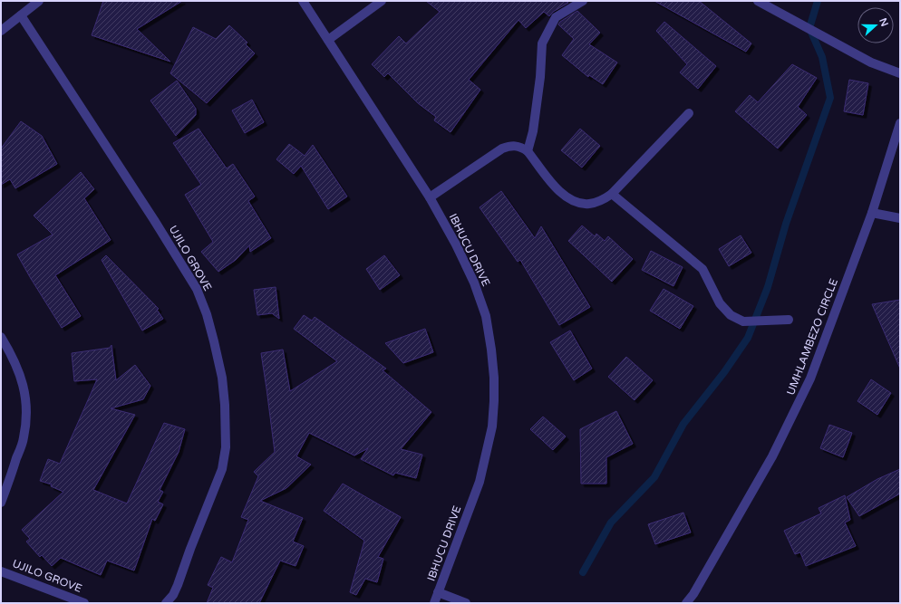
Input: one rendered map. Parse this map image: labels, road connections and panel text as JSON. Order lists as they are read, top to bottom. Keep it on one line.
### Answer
{"streets":{"street":["IBHUCU DRIVE","UJILO GROVE","UMHLAMBEZO CIRCLE"]},"north":"right"}
